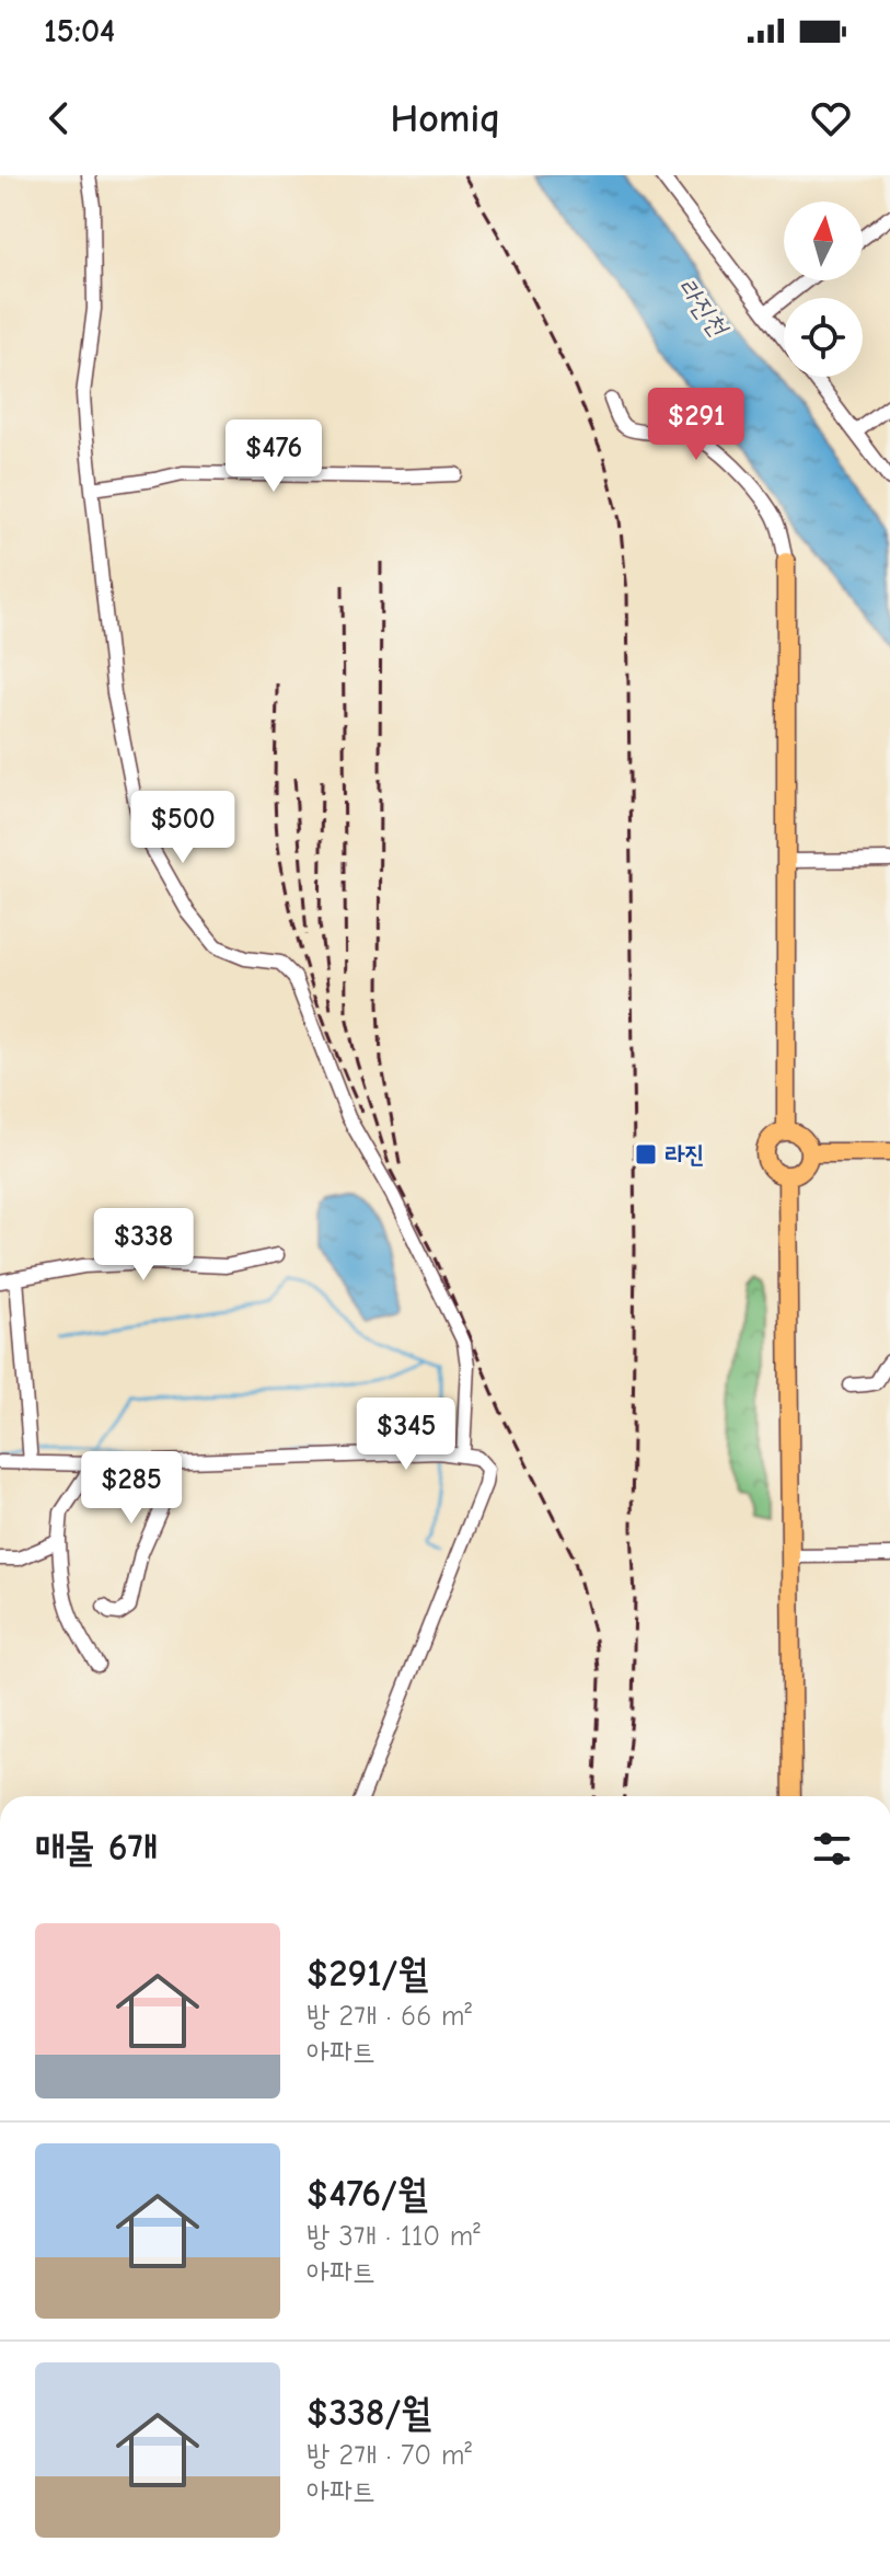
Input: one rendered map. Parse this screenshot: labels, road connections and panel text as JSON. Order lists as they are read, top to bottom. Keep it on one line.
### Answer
{"water":["라진천"],"places":{"transit":["라진"]},"north":"top","page":{"status":"15:04","header":"Homiq","price":["$291","$476","$500","$338","$345","$285"],"heading":"매물 6개","list":[{"name":"$291/월","note":"방 2개 · 66 m² · 아파트"},{"name":"$476/월","note":"방 3개 · 110 m² · 아파트"},{"name":"$338/월","note":"방 2개 · 70 m² · 아파트"}]}}
